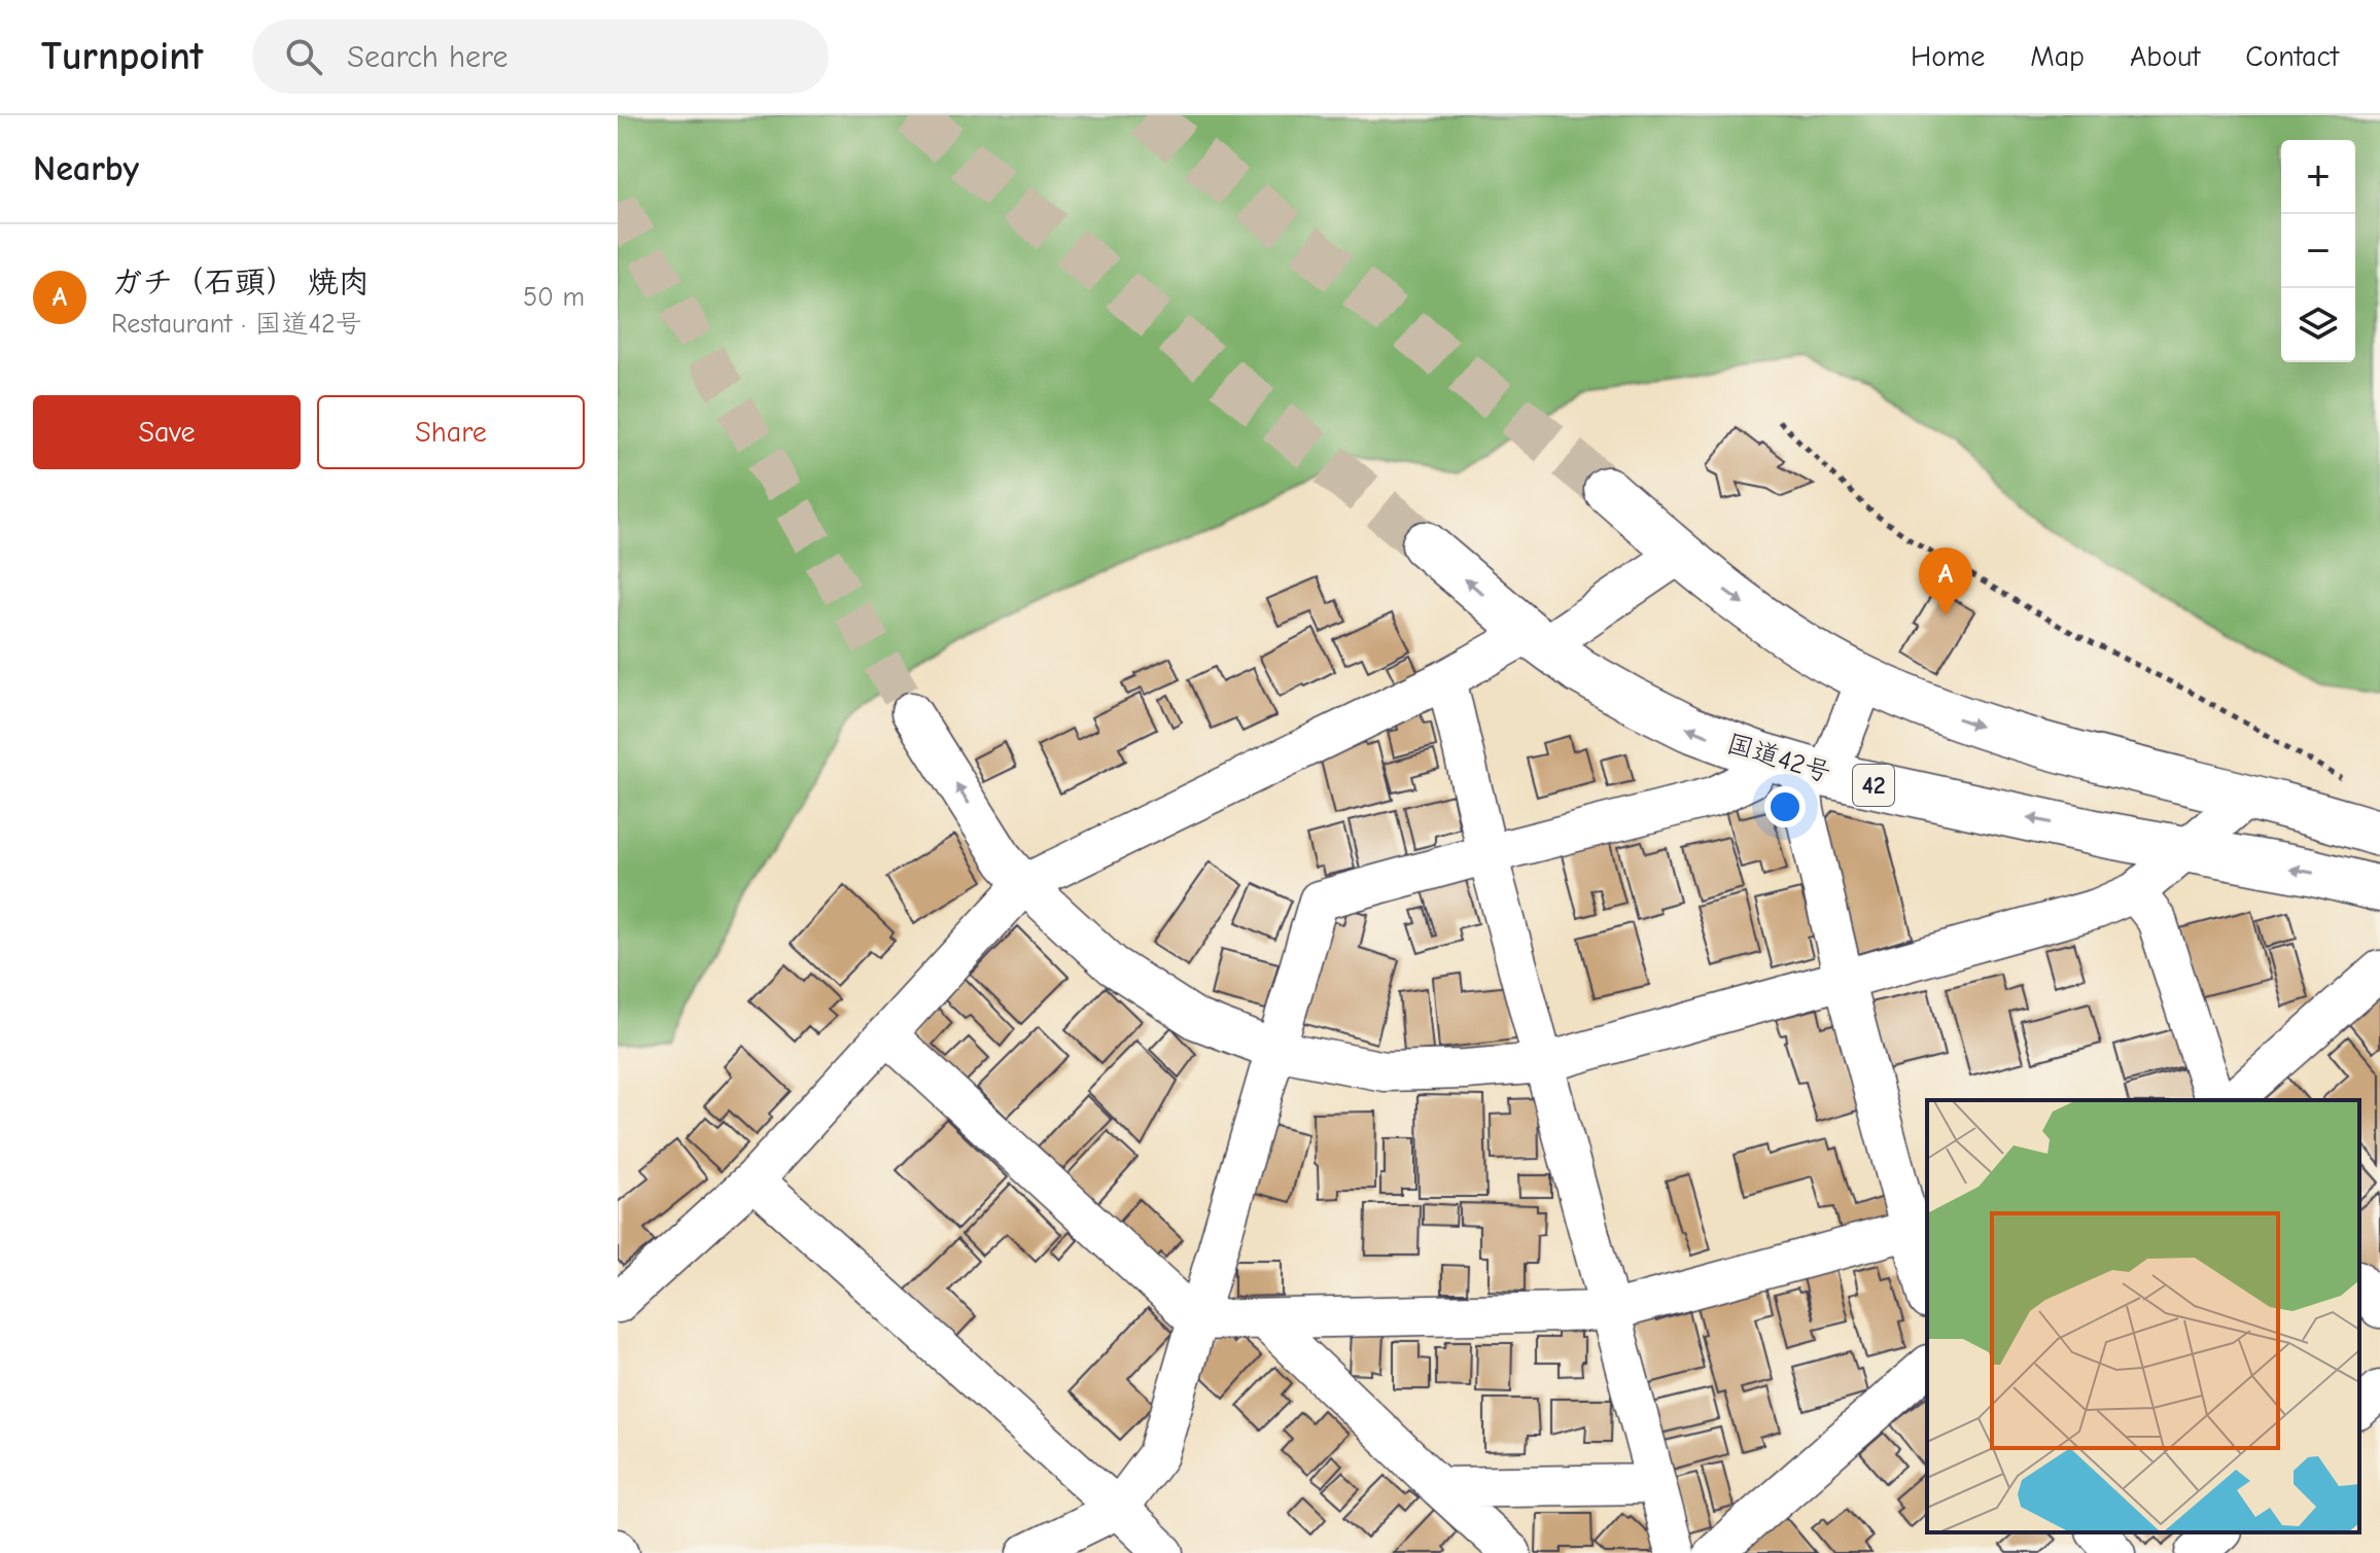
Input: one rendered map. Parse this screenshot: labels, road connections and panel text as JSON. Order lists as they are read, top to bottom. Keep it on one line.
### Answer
{"streets":{"highway":["国道42号","42"]},"page":{"header":"Turnpoint","search":"Search here","nav":["Home","Map","About","Contact"],"heading":"Nearby","map_buttons":["+","−"],"list":[{"mark":"A","name":"ガチ（石頭） 焼肉","note":"Restaurant · 国道42号","value":"50 m"}],"buttons":["Save","Share"],"pins":"A"}}
